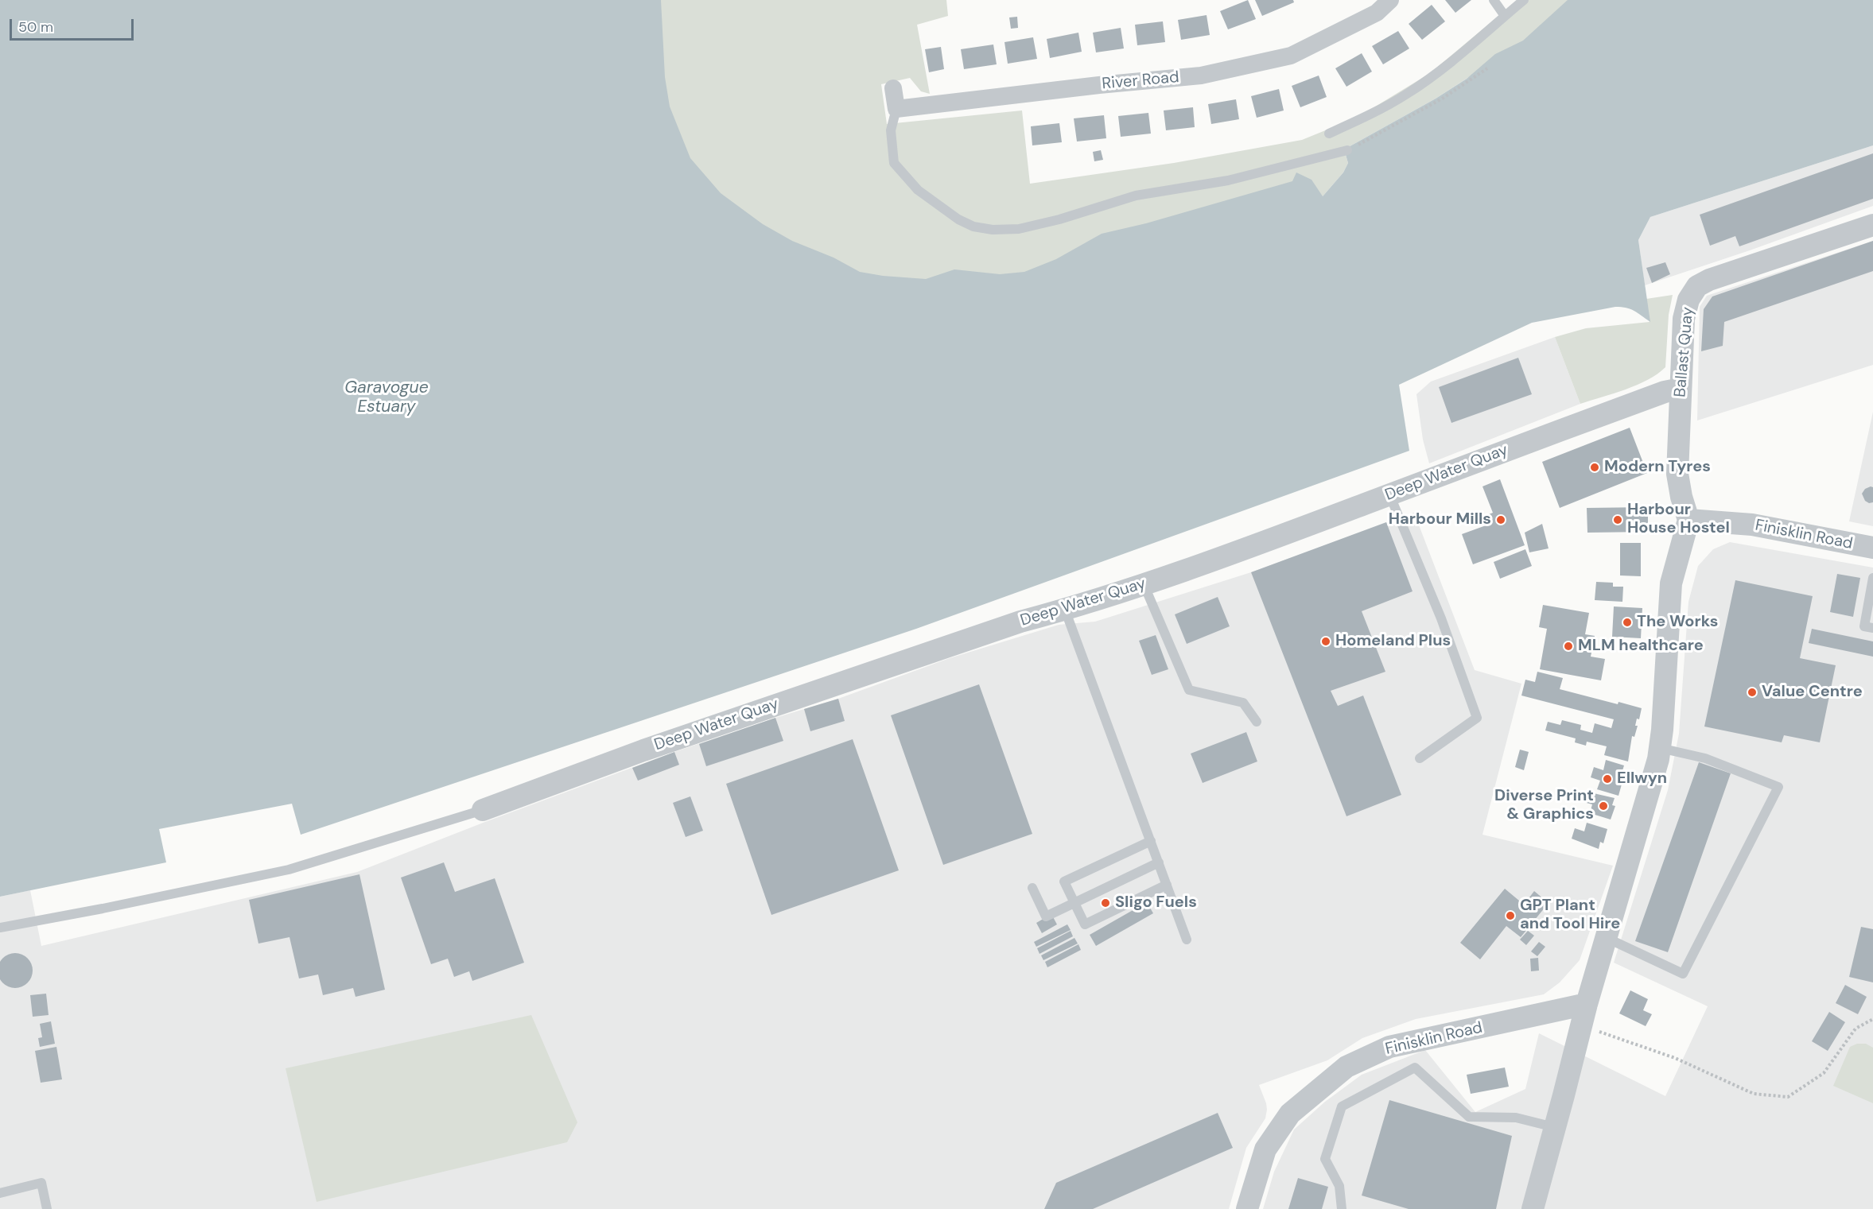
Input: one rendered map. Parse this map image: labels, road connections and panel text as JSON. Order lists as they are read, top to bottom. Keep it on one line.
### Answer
{"streets":{"street":["River Road","Ballast Quay","Deep Water Quay","Finisklin Road"]},"crossings":[["Ballast Quay","Deep Water Quay"],["Ballast Quay","Finisklin Road"]],"water":["Garavogue Estuary"],"places":["Modern Tyres","Harbour Mills","Harbour House Hostel","The Works","Homeland Plus","MLM healthcare","Value Centre","Ellwyn","Diverse Print & Graphics","Sligo Fuels","GPT Plant and Tool Hire"],"scale_bar":"50 m"}
